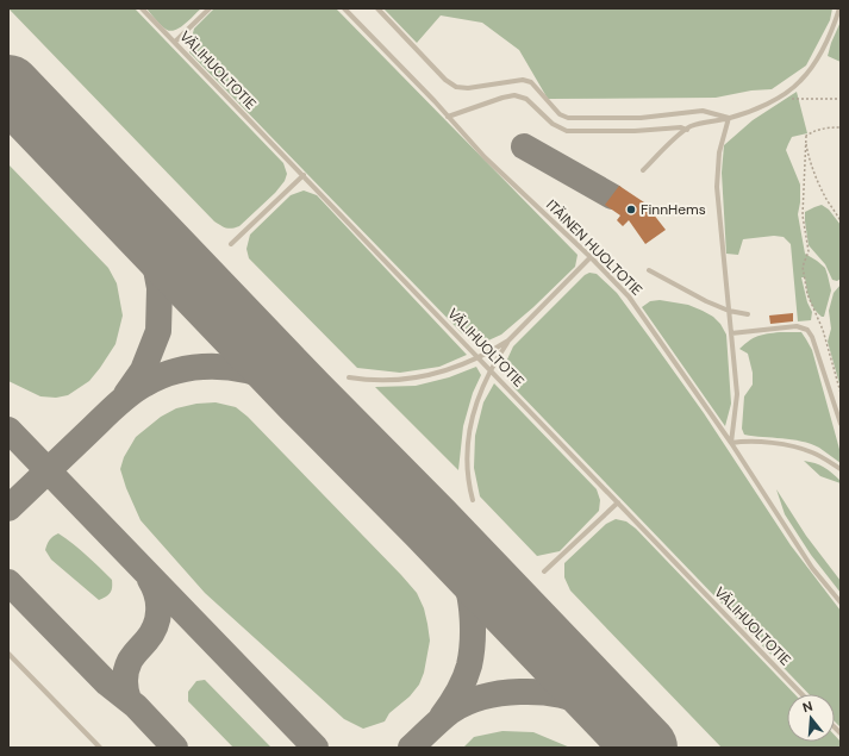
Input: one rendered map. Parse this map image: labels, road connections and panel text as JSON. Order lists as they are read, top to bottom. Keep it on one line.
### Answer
{"streets":{"lane":["VÄLIHUOLTOTIE","ITÄINEN HUOLTOTIE"]},"places":["FinnHems"],"north":"top"}
